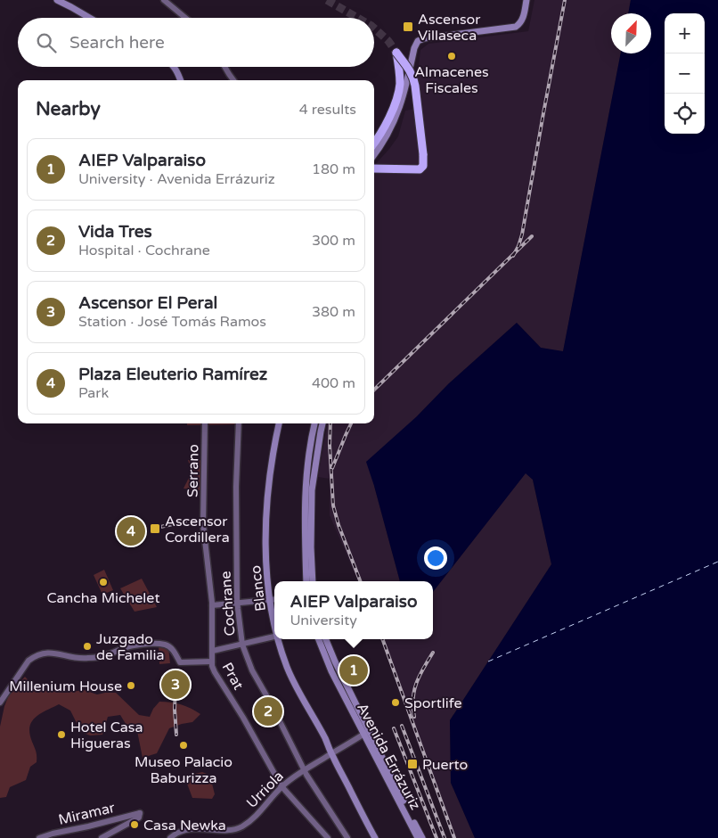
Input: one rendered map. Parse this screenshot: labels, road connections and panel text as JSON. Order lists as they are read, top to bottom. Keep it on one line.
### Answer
{"streets":{"main road":["Blanco","Avenida Errázuriz"],"street":["Serrano","Cochrane","Prat","Urriola","Miramar"]},"crossings":[["Serrano","Prat"],["Blanco","Urriola"],["Cochrane","Urriola"],["Prat","Urriola"],["Avenida Errázuriz","Urriola"]],"places":{"transit":["Ascensor Villaseca","Ascensor Cordillera","Puerto"],"other":["Almacenes Fiscales","Cancha Michelet","Juzgado de Familia","Millenium House","Sportlife","Hotel Casa Higueras","Museo Palacio Baburizza","Casa Newka"]},"north":"top right","page":{"map_buttons":["+","−"],"search":"Search here","heading":["Nearby","4 results"],"list":[{"mark":"1","name":"AIEP Valparaiso","note":"University · Avenida Errázuriz","value":"180 m"},{"mark":"2","name":"Vida Tres","note":"Hospital · Cochrane","value":"300 m"},{"mark":"3","name":"Ascensor El Peral","note":"Station · José Tomás Ramos","value":"380 m"},{"mark":"4","name":"Plaza Eleuterio Ramírez","note":"Park","value":"400 m"}],"pins":["4","1","3","2"],"popup":["AIEP Valparaiso","University"]}}
